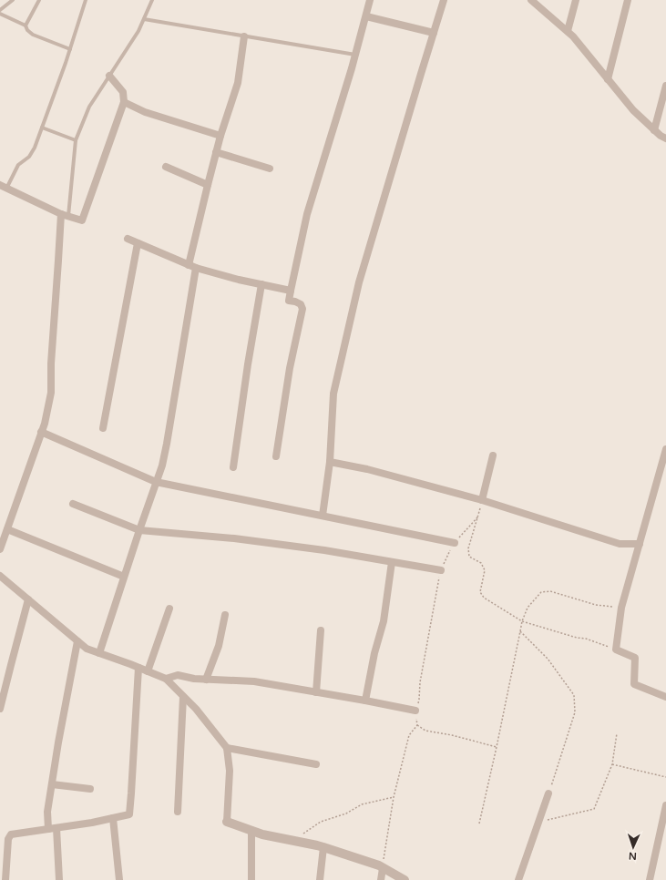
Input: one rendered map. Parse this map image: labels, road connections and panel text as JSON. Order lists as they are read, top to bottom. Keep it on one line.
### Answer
{"north":"bottom"}
